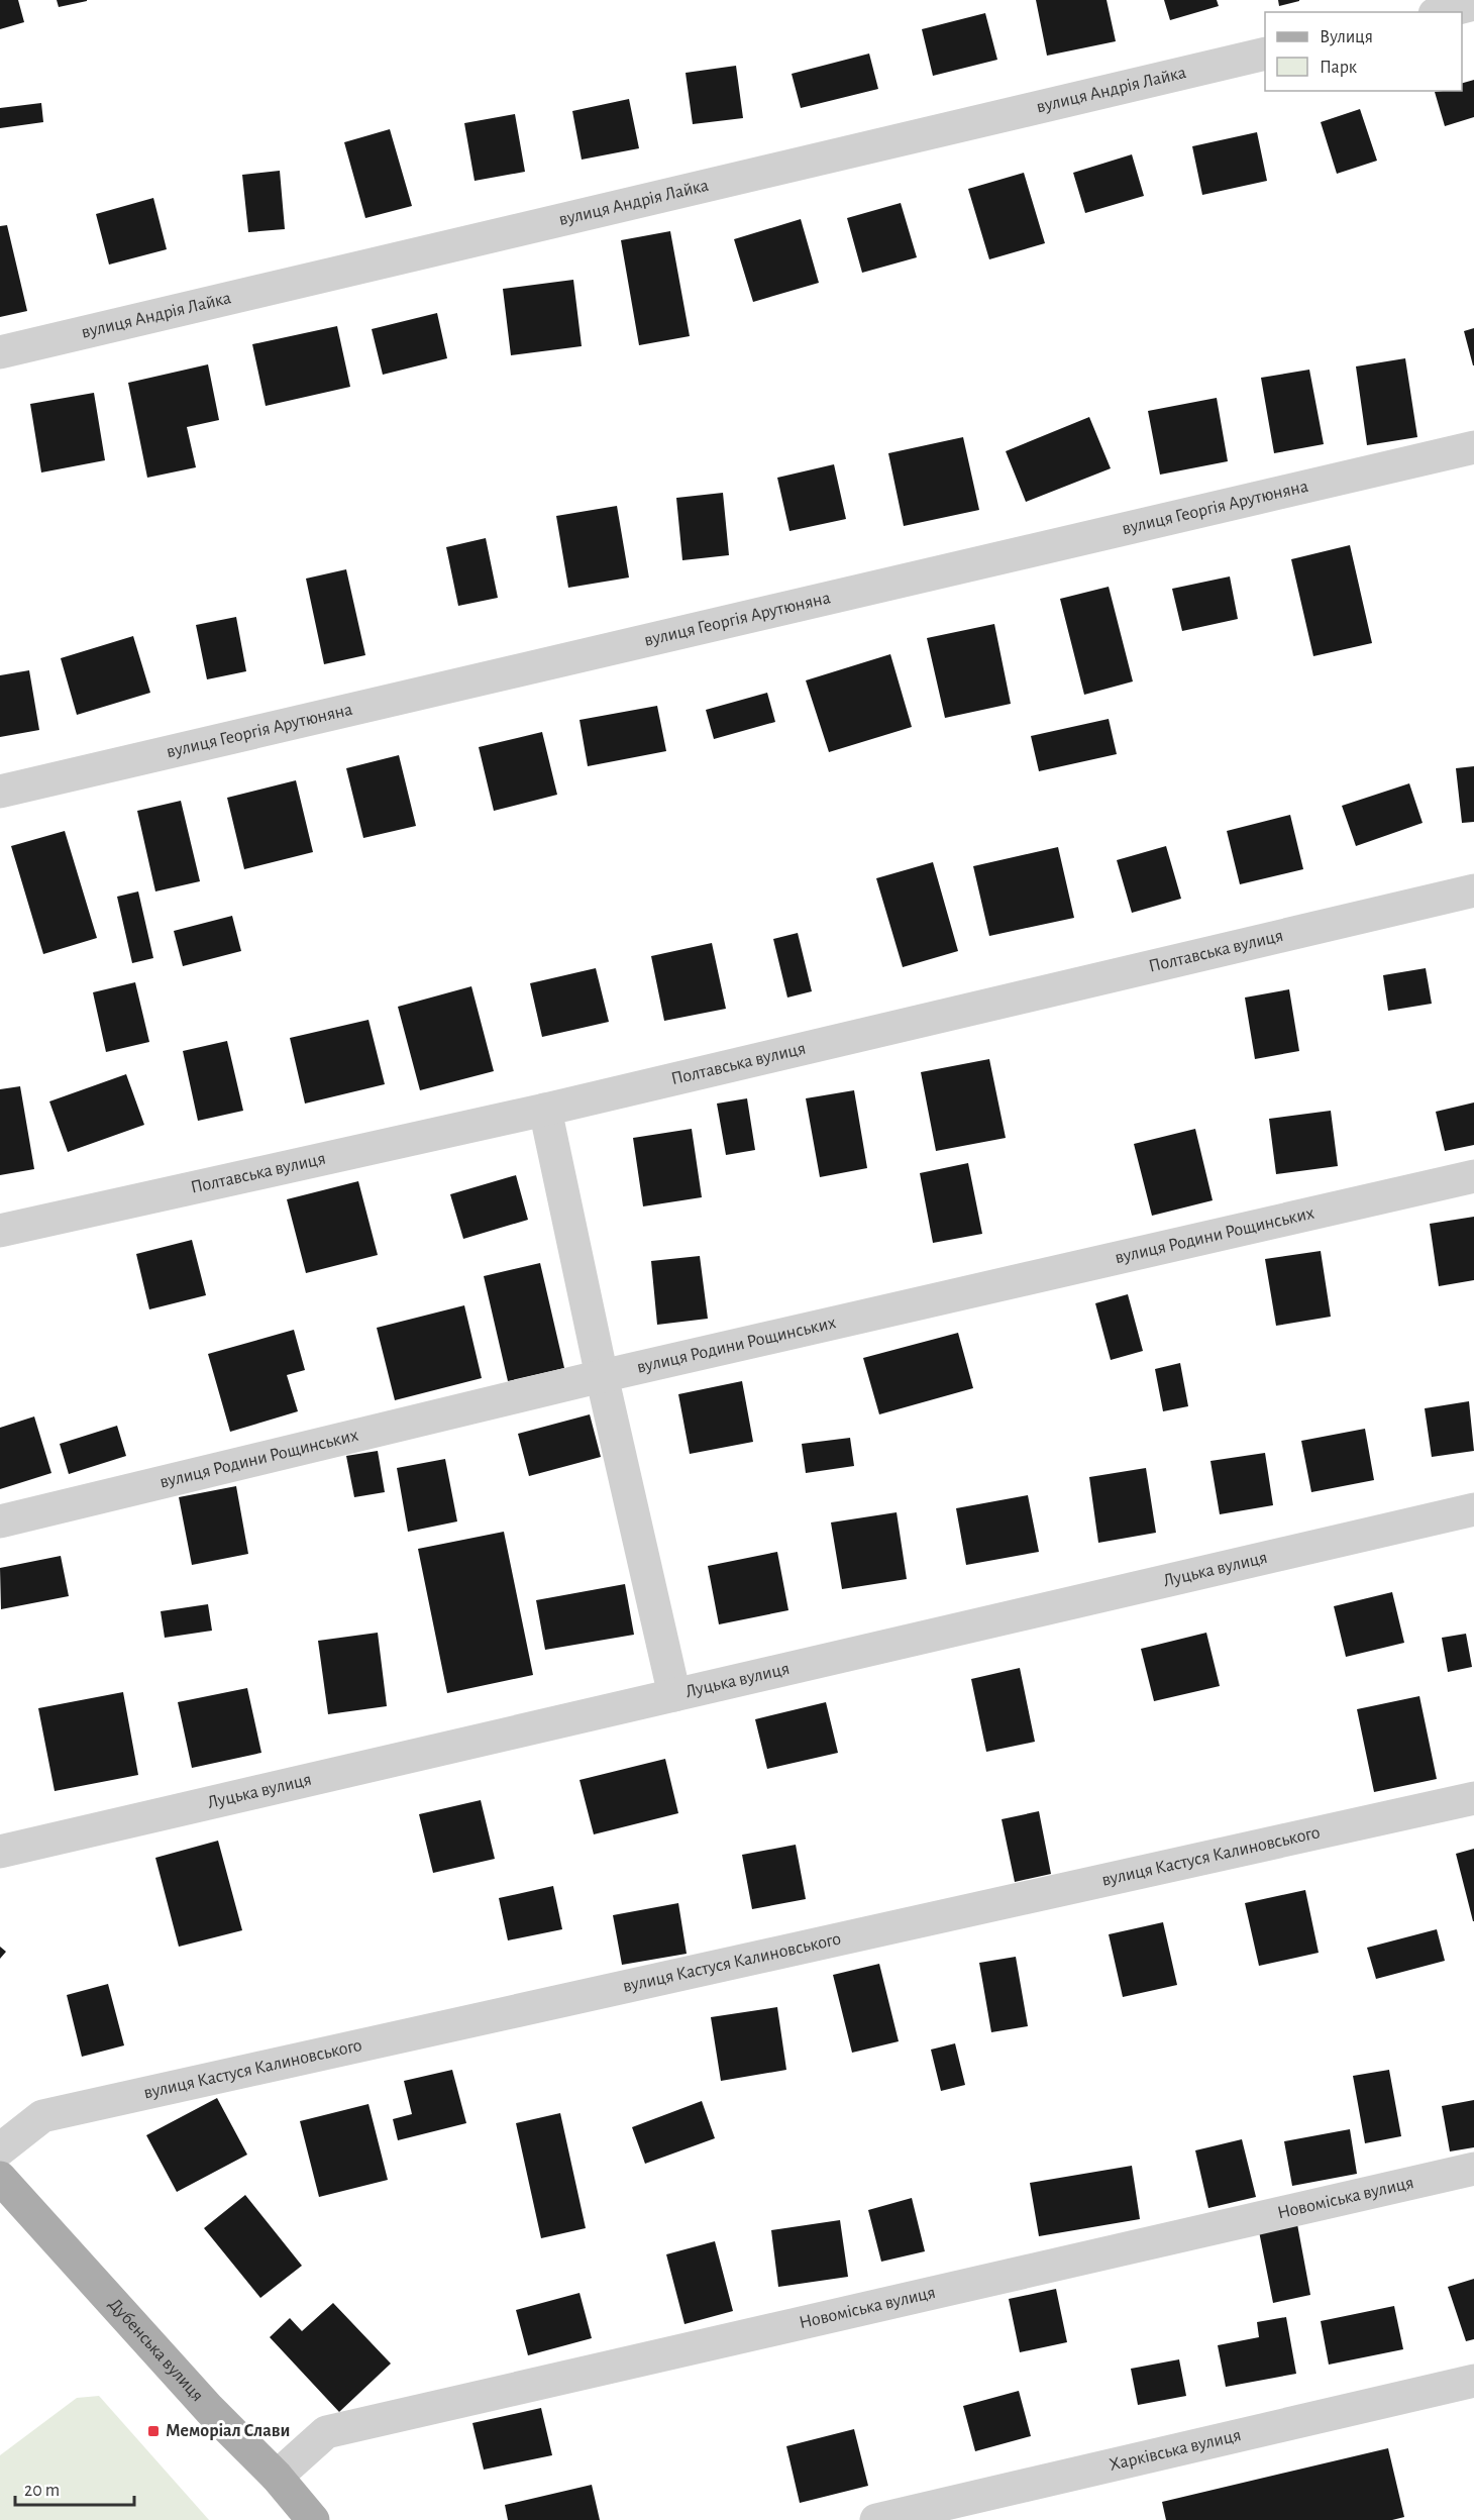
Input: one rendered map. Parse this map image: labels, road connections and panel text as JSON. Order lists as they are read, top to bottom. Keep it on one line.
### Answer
{"streets":{"main road":["Дубенська вулиця"],"street":["вулиця Андрія Лайка","вулиця Георгія Арутюняна","Полтавська вулиця","вулиця Родини Рощинських","Луцька вулиця","вулиця Кастуся Калиновського","Новоміська вулиця","Харківська вулиця"]},"crossings":[["Новоміська вулиця","Дубенська вулиця"]],"places":{"transit":["Меморіал Слави"]},"legend":["Вулиця","Парк"],"scale_bar":"20 m"}
